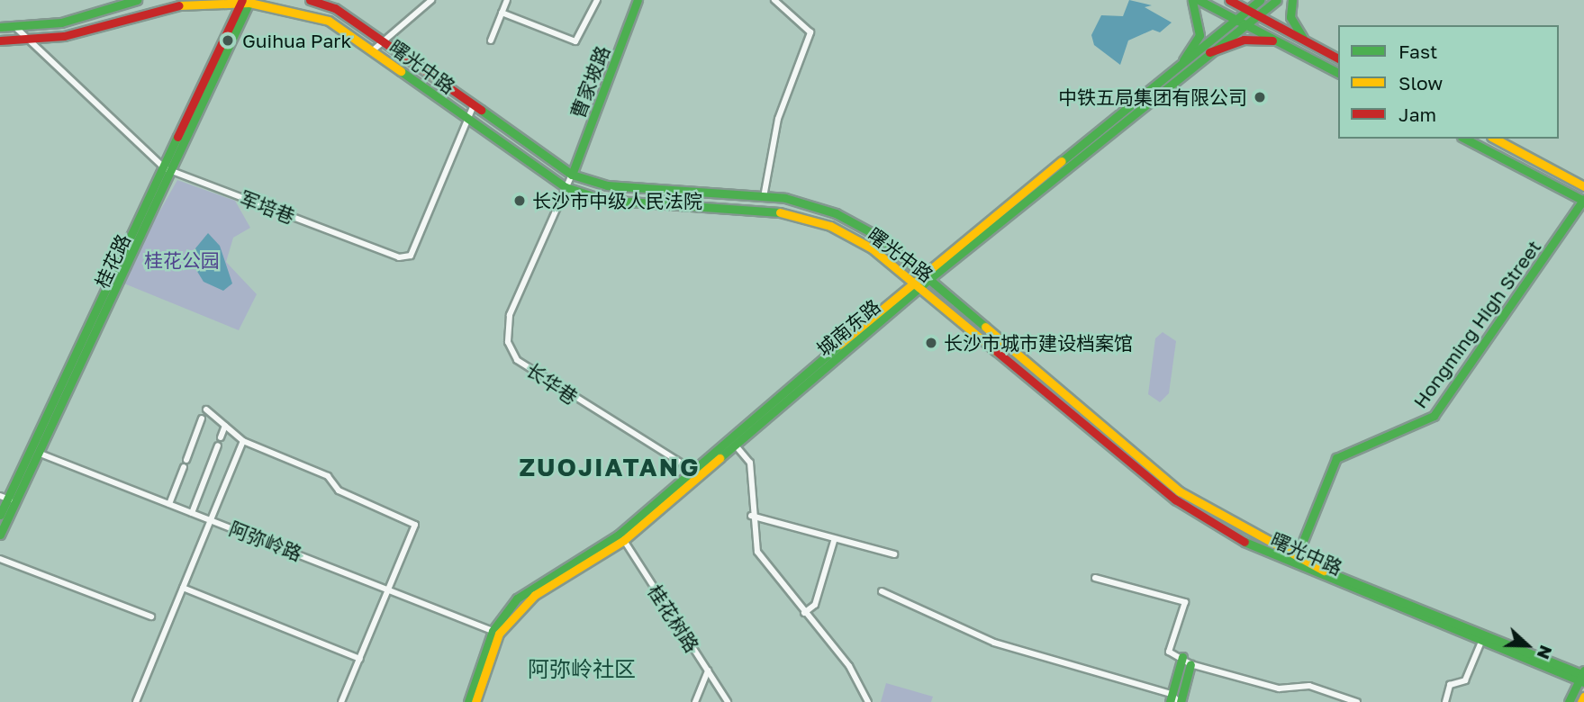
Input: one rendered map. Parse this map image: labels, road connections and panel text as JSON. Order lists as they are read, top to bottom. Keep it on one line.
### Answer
{"streets":{"street":["曙光中路","曹家坡路","军培巷","桂花路","Hongming High Street","城南东路","长华巷","阿弥岭路","桂花树路"]},"crossings":[["曙光中路","曹家坡路"],["曙光中路","军培巷"],["曙光中路","桂花路"],["曙光中路","Hongming High Street"],["曙光中路","城南东路"],["曙光中路","长华巷"],["曹家坡路","长华巷"],["军培巷","桂花路"],["桂花路","阿弥岭路"],["城南东路","长华巷"],["城南东路","阿弥岭路"],["城南东路","桂花树路"]],"districts":["ZUOJIATANG","阿弥岭社区"],"parks":["桂花公园"],"places":["Guihua Park","中铁五局集团有限公司","长沙市中级人民法院","长沙市城市建设档案馆"],"legend":["Fast","Slow","Jam"],"north":"right"}
